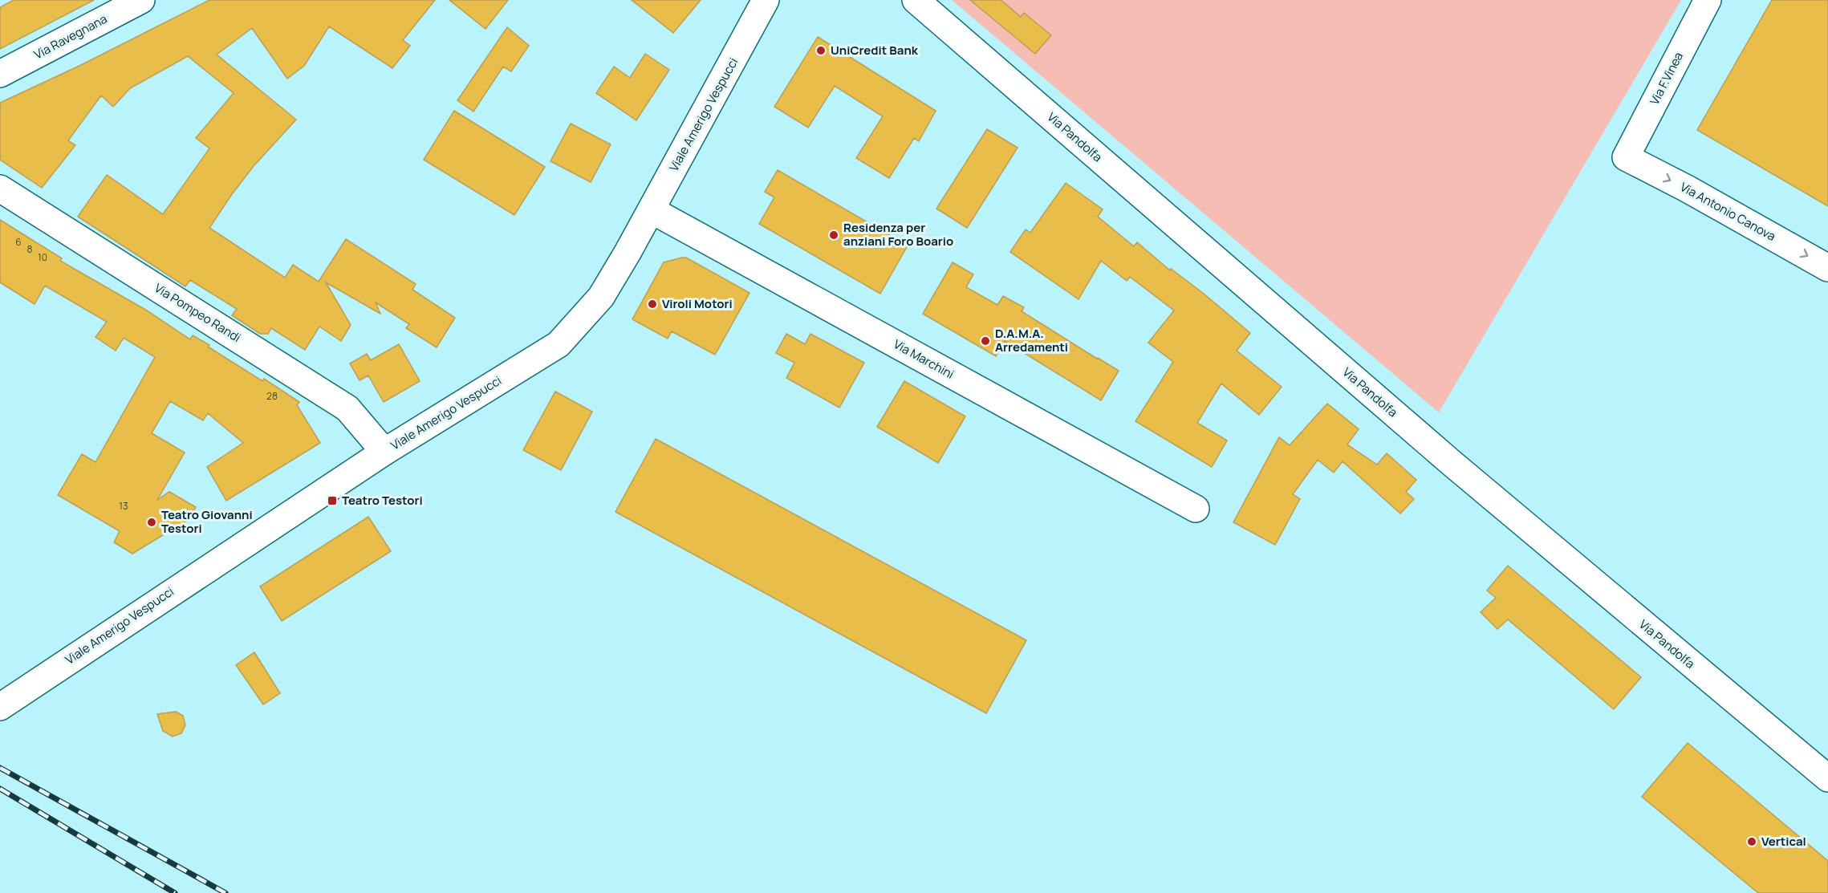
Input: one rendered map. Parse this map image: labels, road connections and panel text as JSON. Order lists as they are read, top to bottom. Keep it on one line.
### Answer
{"streets":{"street":["Via Ravegnana","Via F.Vinea","Viale Amerigo Vespucci","Via Pandolfa","Via Antonio Canova","Via Pompeo Randi","Via Marchini"]},"crossings":[["Via F.Vinea","Via Antonio Canova"],["Viale Amerigo Vespucci","Via Pompeo Randi"],["Viale Amerigo Vespucci","Via Marchini"]],"one_way":["Via Antonio Canova"],"places":{"other":["UniCredit Bank","Residenza per anziani Foro Boario","Viroli Motori","D.A.M.A. Arredamenti","Teatro Giovanni Testori","Vertical"],"transit":["Teatro Testori"]},"house_numbers":["6","8","10","28","13"]}
